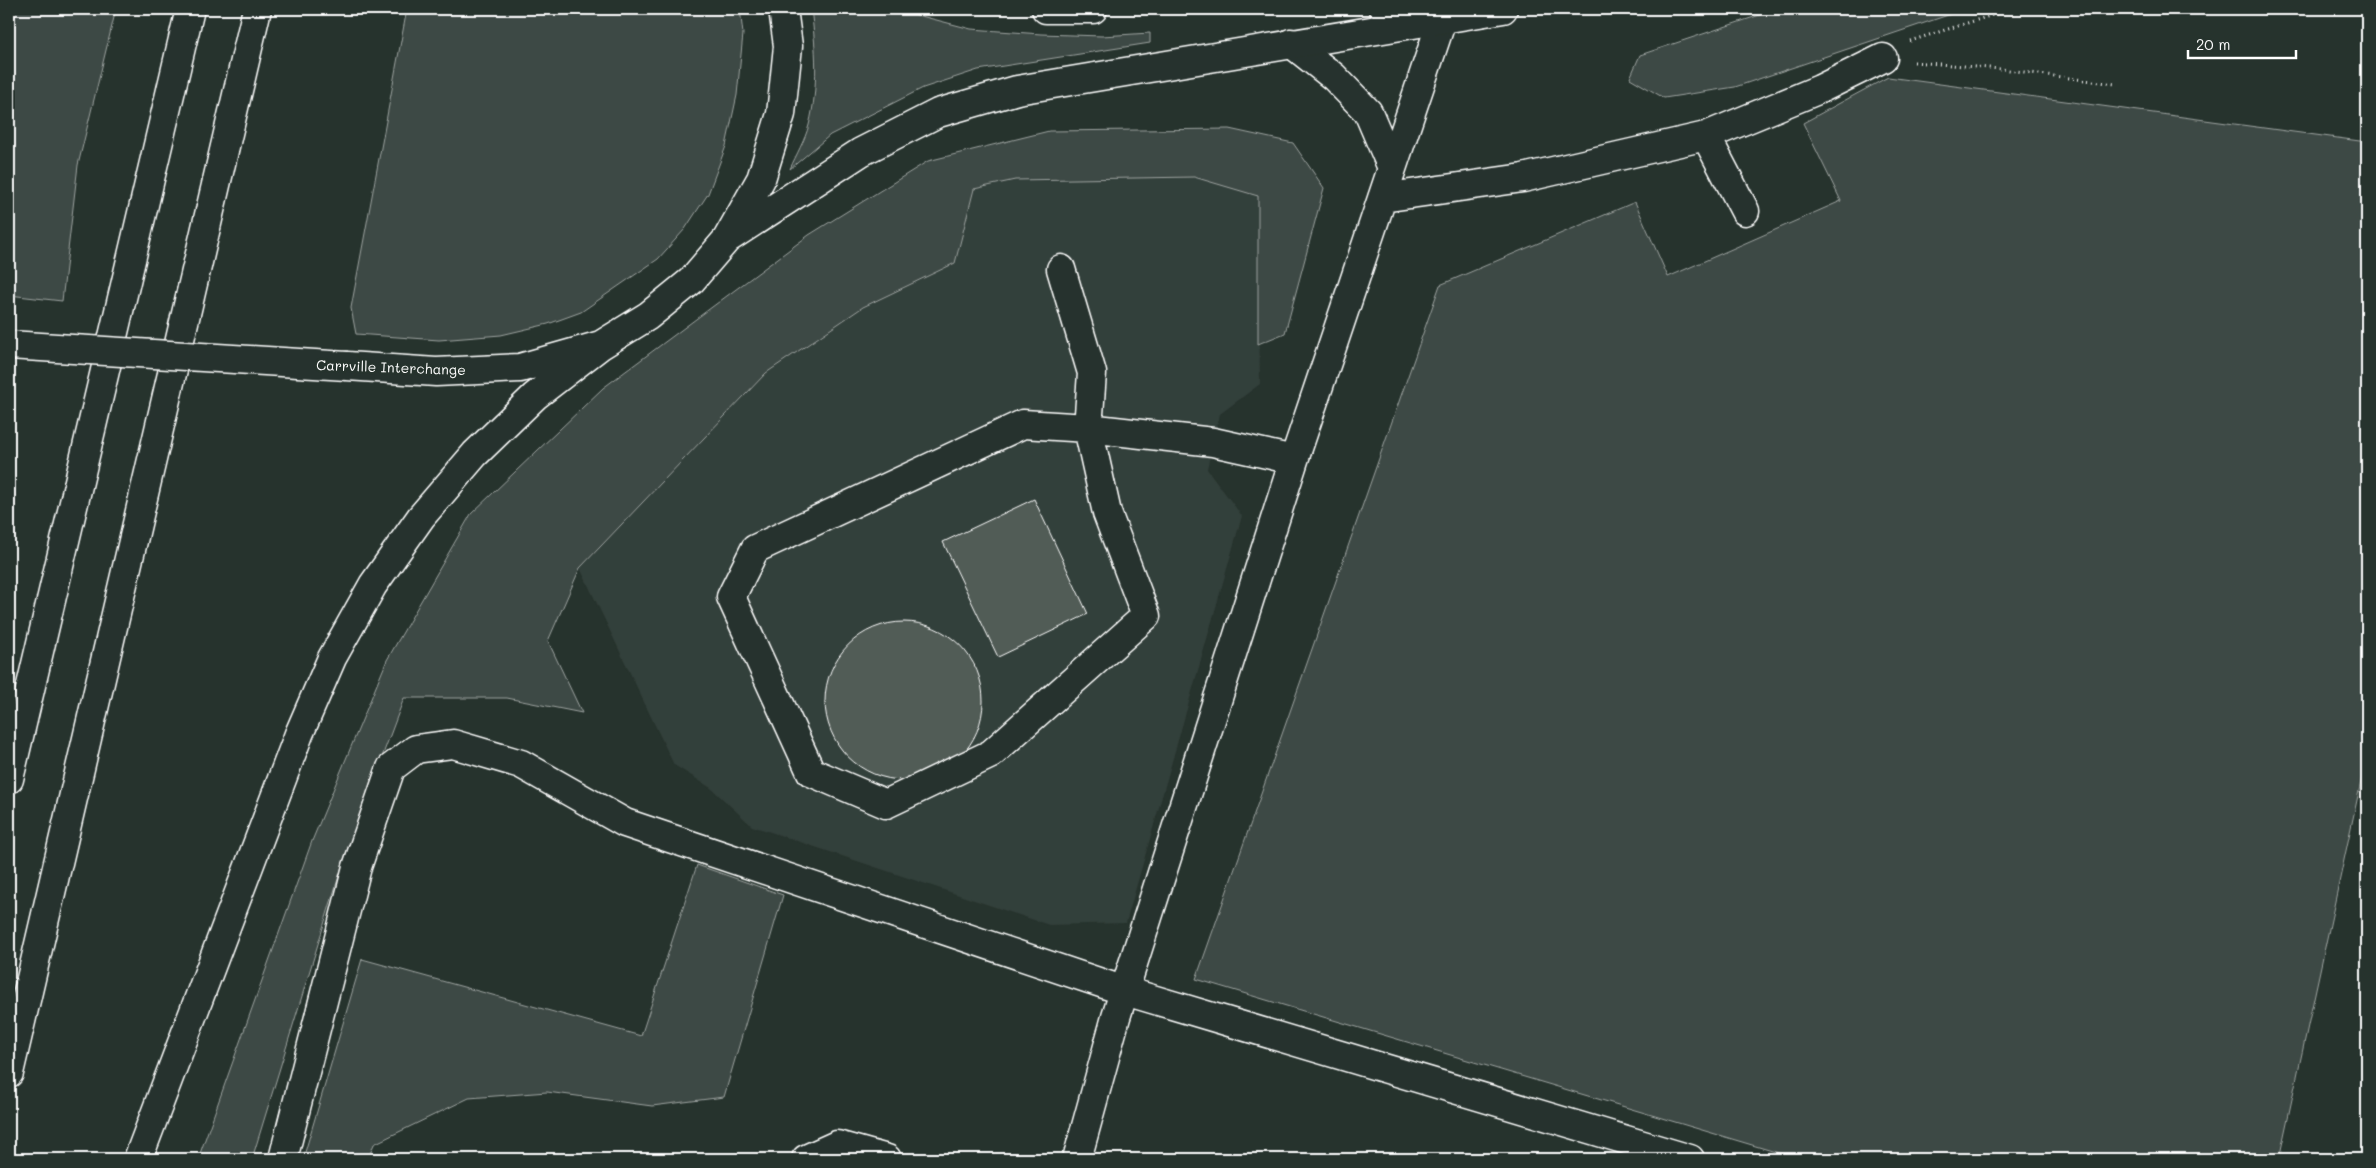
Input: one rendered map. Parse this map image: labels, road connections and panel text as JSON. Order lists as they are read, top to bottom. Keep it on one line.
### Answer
{"streets":{"main road":["Carrville Interchange"]},"scale_bar":"20 m"}
